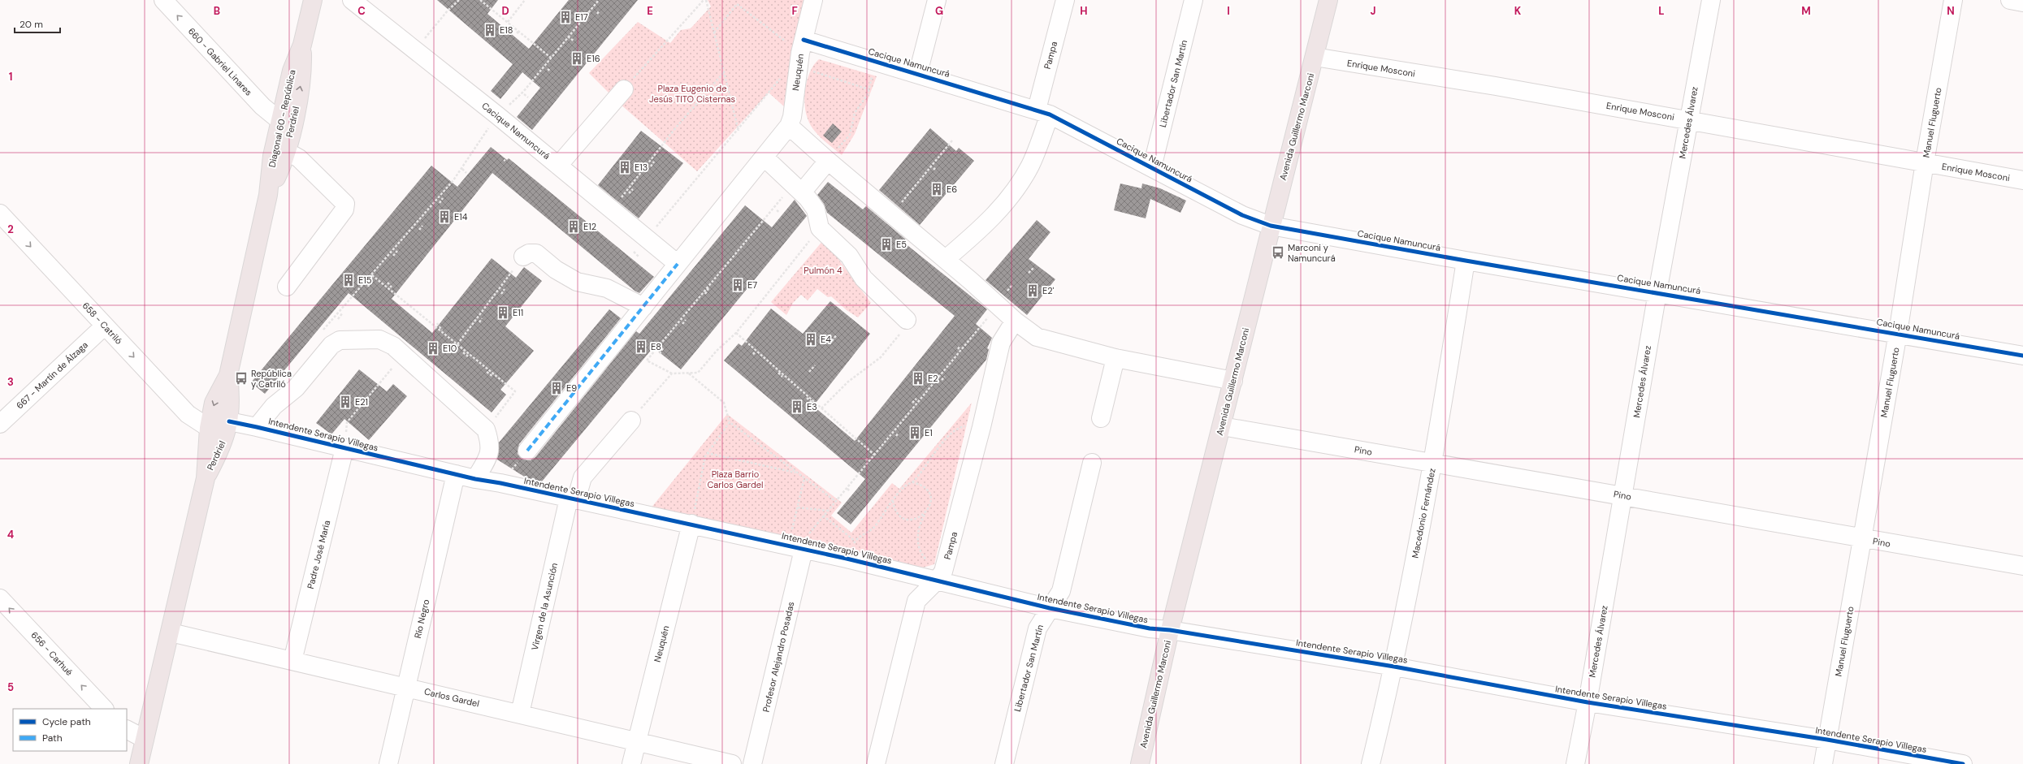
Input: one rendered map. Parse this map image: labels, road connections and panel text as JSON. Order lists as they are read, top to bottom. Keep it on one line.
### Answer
{"streets":{"main road":["Diagonal 60 - República","Perdriel","Avenida Guillermo Marconi"],"street":["Pampa","660 - Gabriel Linares","Cacique Namuncurá","Enrique Mosconi","Neuquén","Libertador San Martín","Mercedes Álvarez","Manuel Fluguerto","658 - Catriló","667 - Martín de Álzaga","Intendente Serapio Villegas","Pino","Macedonio Fernández","Padre José María","Virgen de la Asunción","Río Negro","656 - Carhué","Profesor Alejandro Posadas","Carlos Gardel"]},"crossings":[["Pampa","Cacique Namuncurá"],["Pampa","Intendente Serapio Villegas"],["660 - Gabriel Linares","Diagonal 60 - República"],["Cacique Namuncurá","Neuquén"],["Cacique Namuncurá","Libertador San Martín"],["Cacique Namuncurá","Mercedes Álvarez"],["Cacique Namuncurá","Manuel Fluguerto"],["Cacique Namuncurá","Avenida Guillermo Marconi"],["Cacique Namuncurá","Macedonio Fernández"],["Enrique Mosconi","Mercedes Álvarez"],["Enrique Mosconi","Manuel Fluguerto"],["Enrique Mosconi","Avenida Guillermo Marconi"],["Neuquén","Intendente Serapio Villegas"],["Neuquén","Carlos Gardel"],["Libertador San Martín","Intendente Serapio Villegas"],["Diagonal 60 - República","Perdriel"],["Perdriel","Intendente Serapio Villegas"],["Mercedes Álvarez","Intendente Serapio Villegas"],["Mercedes Álvarez","Pino"],["Manuel Fluguerto","Intendente Serapio Villegas"],["Manuel Fluguerto","Pino"],["Avenida Guillermo Marconi","Intendente Serapio Villegas"],["Avenida Guillermo Marconi","Pino"],["658 - Catriló","667 - Martín de Álzaga"],["Intendente Serapio Villegas","Macedonio Fernández"],["Intendente Serapio Villegas","Padre José María"],["Intendente Serapio Villegas","Virgen de la Asunción"],["Intendente Serapio Villegas","Río Negro"],["Intendente Serapio Villegas","Profesor Alejandro Posadas"],["Pino","Macedonio Fernández"],["Padre José María","Carlos Gardel"],["Virgen de la Asunción","Carlos Gardel"],["Río Negro","Carlos Gardel"]],"one_way":["660 - Gabriel Linares","Perdriel","658 - Catriló","656 - Carhué"],"parks":["Plaza Eugenio de Jesús TITO Cisternas","Pulmón 4","Plaza Barrio Carlos Gardel"],"places":{"building":["E17","E18","E16","E13","E6","E14","E12","E5","E15","E7","E2'","E11","E4","E8","E10","E2","E9","E21","E3","E1"],"bus stop":["Marconi y Namuncurá","República y Catriló"]},"legend":["Cycle path","Path"],"scale_bar":"20 m","grid":{"columns":["B","C","D","E","F","G","H","I","J","K","L","M","N"],"rows":["1","2","3","4","5"]}}
